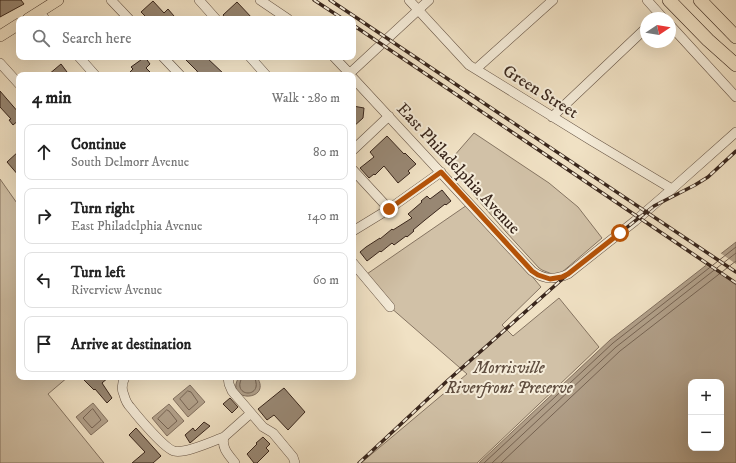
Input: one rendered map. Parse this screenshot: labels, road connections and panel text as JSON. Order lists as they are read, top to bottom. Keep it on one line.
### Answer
{"streets":{"street":["Green Street","East Philadelphia Avenue"]},"crossings":[["Green Street","East Philadelphia Avenue"]],"parks":["Morrisville Riverfront Preserve"],"north":"right","page":{"search":"Search here","heading":["4 min","Walk · 280 m"],"list":[["Continue","South Delmorr Avenue","80 m"],["Turn right","East Philadelphia Avenue","140 m"],["Turn left","Riverview Avenue","60 m"],"Arrive at destination"],"map_buttons":["+","−"]}}
